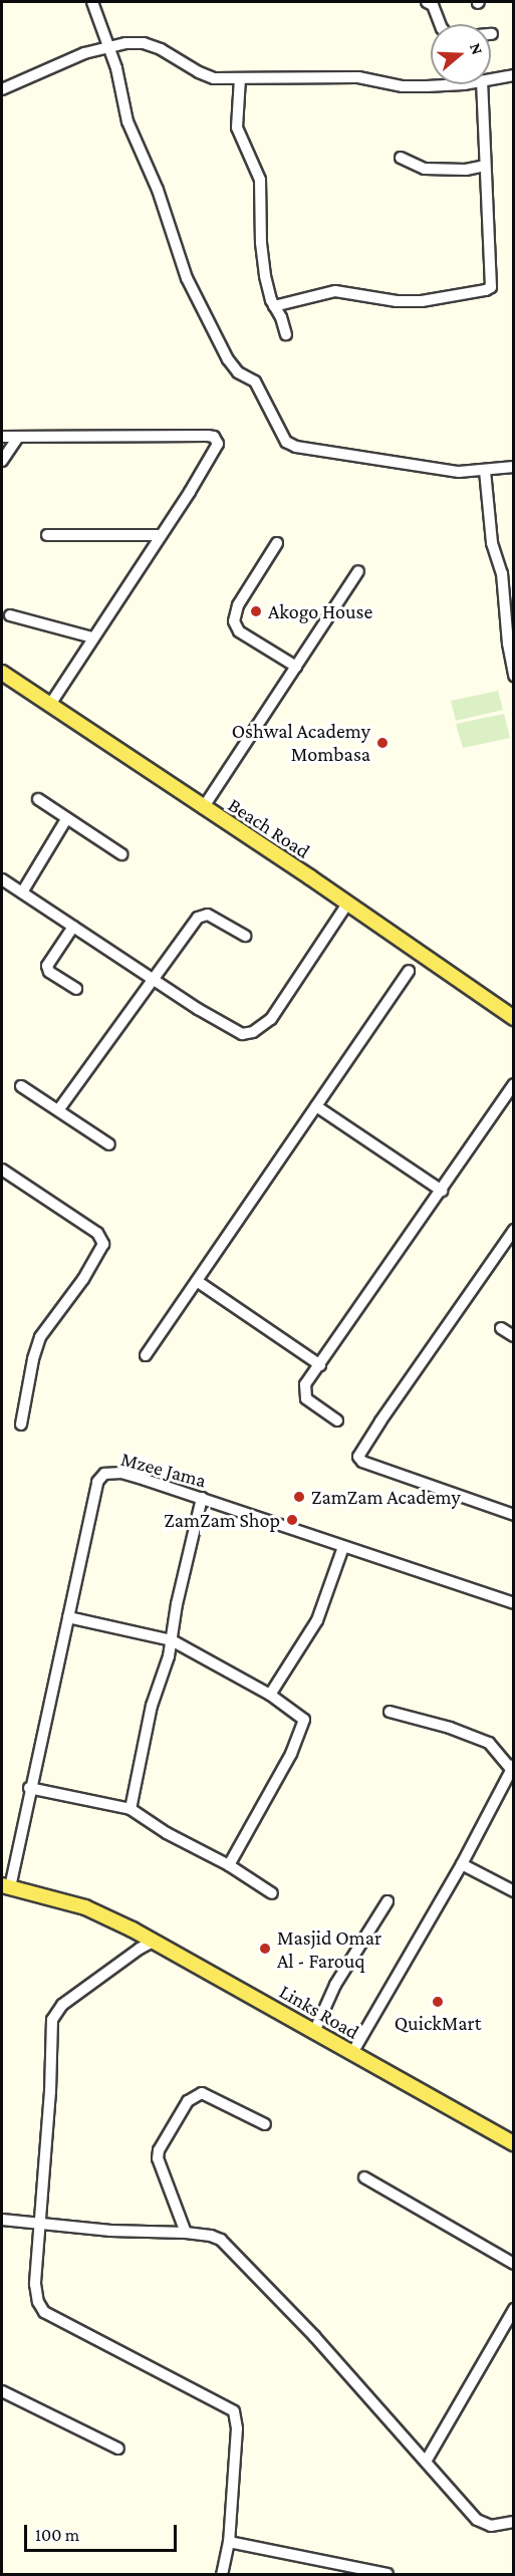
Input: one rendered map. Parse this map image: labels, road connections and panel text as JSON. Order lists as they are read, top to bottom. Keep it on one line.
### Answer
{"streets":{"main road":["Beach Road","Links Road"],"street":["Mzee Jama"]},"crossings":[["Mzee Jama","Links Road"]],"places":["Akogo House","Oshwal Academy Mombasa","ZamZam Academy","ZamZam Shop","Masjid Omar Al - Farouq","QuickMart"],"scale_bar":"100 m","north":"right"}
